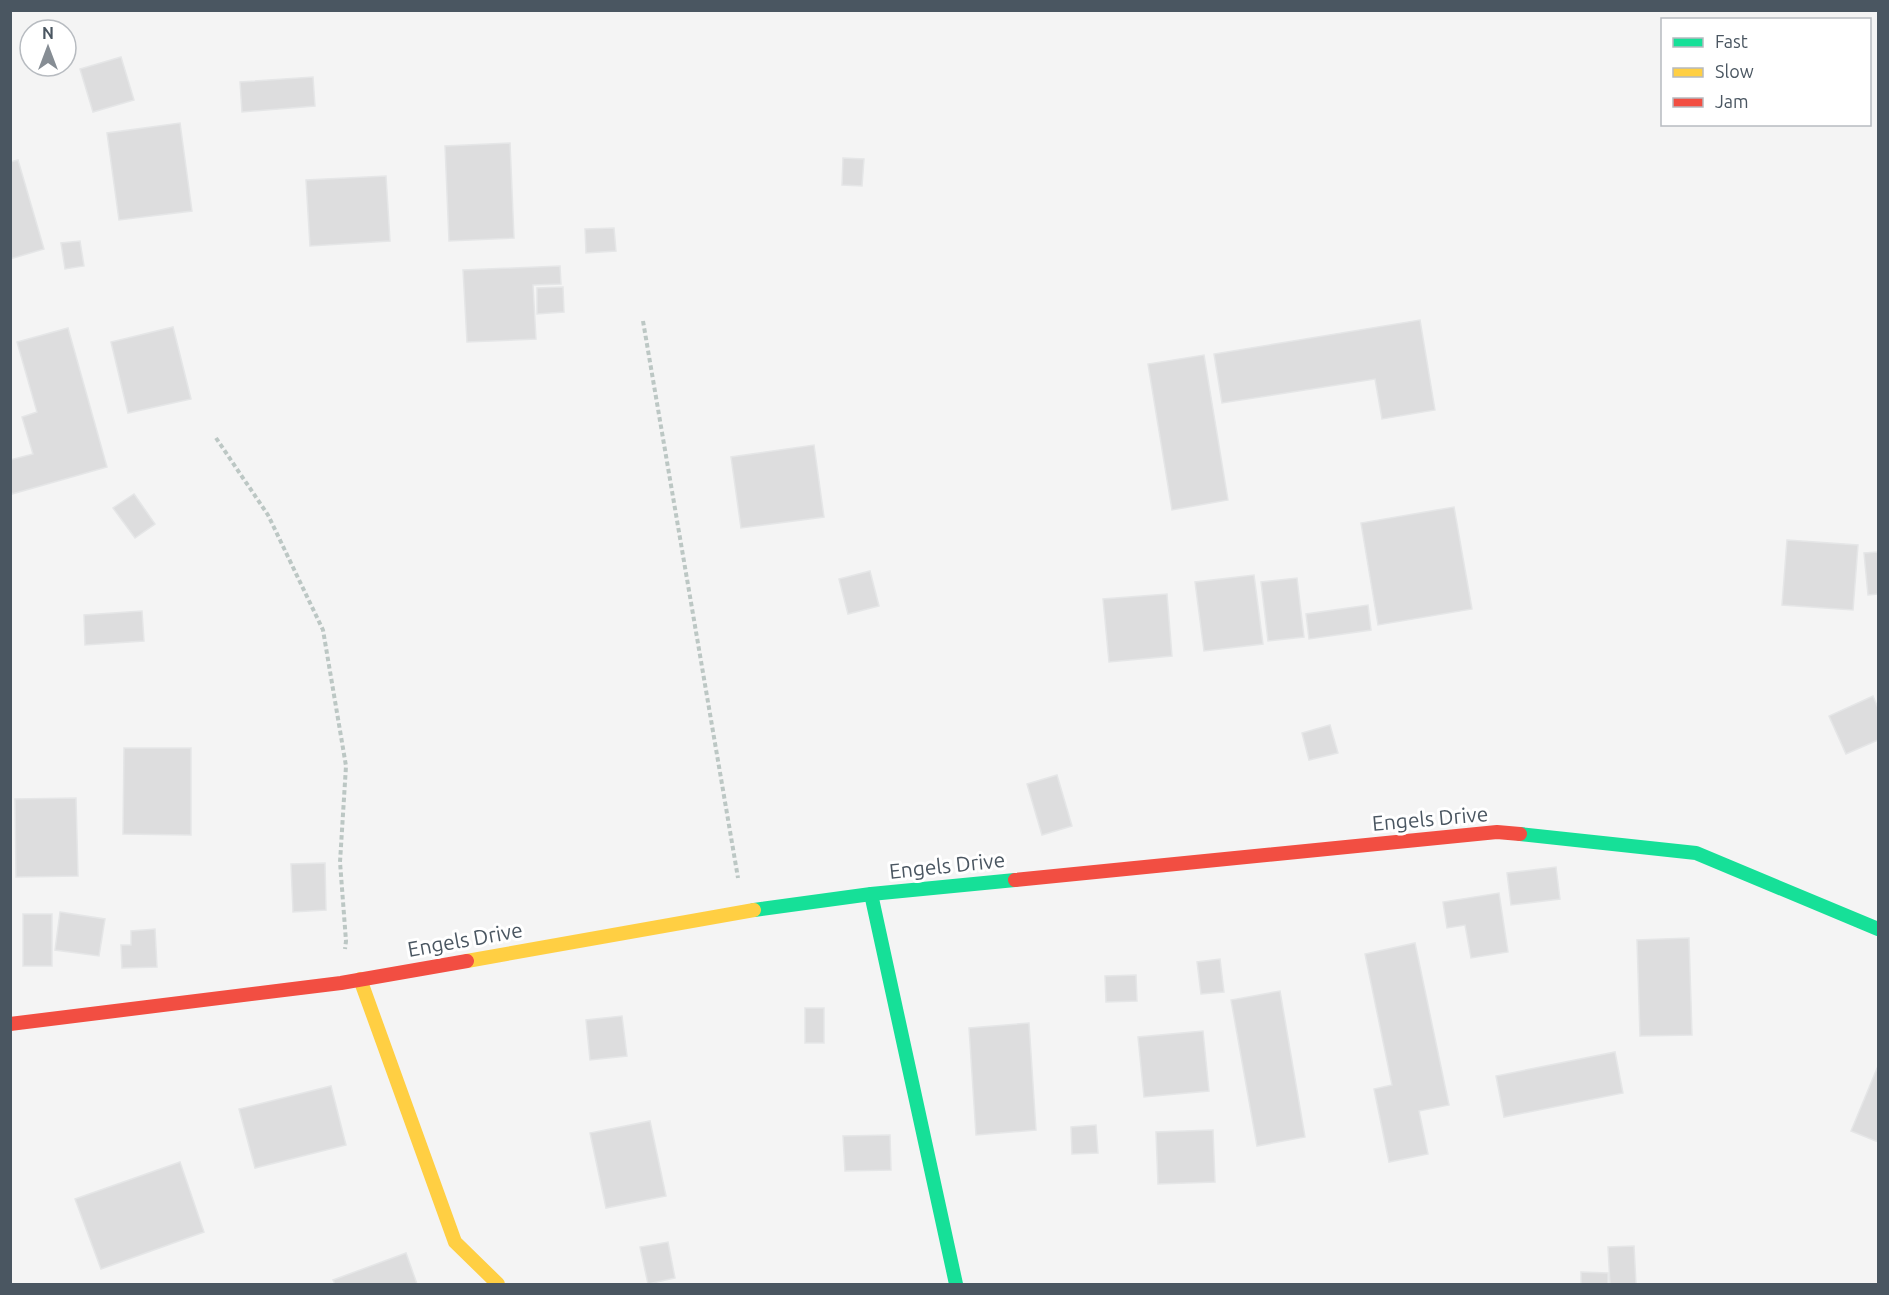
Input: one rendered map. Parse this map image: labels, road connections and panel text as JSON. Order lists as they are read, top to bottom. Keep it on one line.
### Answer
{"streets":{"street":["Engels Drive"]},"legend":["Fast","Slow","Jam"],"north":"top"}
